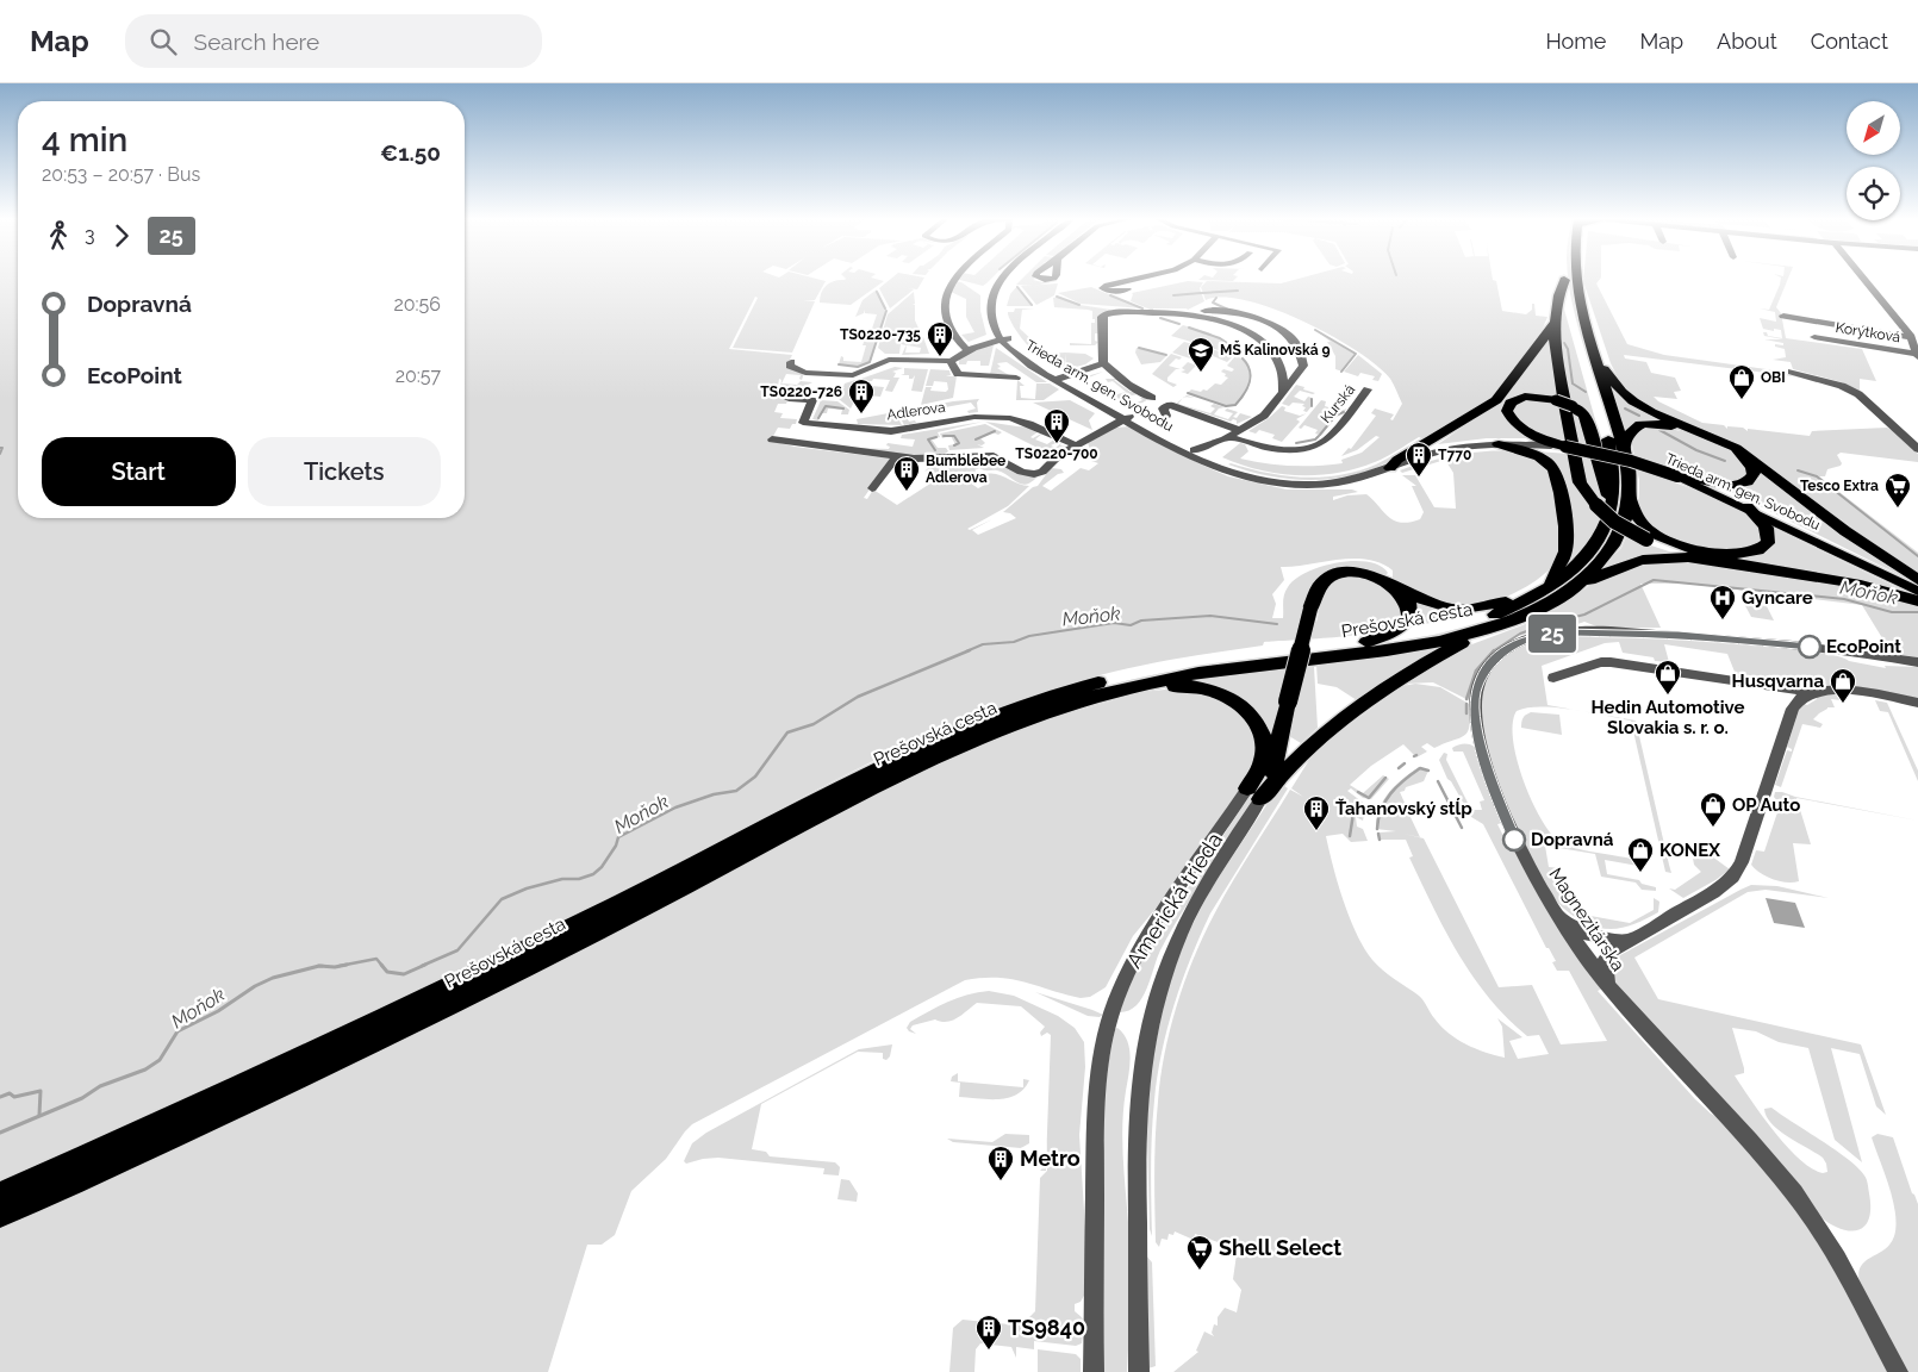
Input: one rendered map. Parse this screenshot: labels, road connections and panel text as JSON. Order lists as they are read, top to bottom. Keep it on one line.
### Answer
{"streets":{"highway":["Prešovská cesta"],"main road":["Trieda arm. gen. Svobodu"],"street":["Korýtková","Kurská","Adlerova","Americká trieda","Magnezitárska"]},"water":["Moňok"],"places":{"building":["TS0220-735","TS0220-726","TS0220-700","T770","Bumblebee Adlerova","Ťahanovský stĺp","Metro","TS9840"],"school or university":["MŠ Kalinovská 9"],"shop":["OBI","Hedin Automotive Slovakia s. r. o.","Husqvarna","OP Auto","KONEX"],"supermarket":["Tesco Extra","Shell Select"],"hospital":["Gyncare"],"other":["EcoPoint","Dopravná"]},"lines":["bus line 25"],"north":"bottom left","page":{"header":"Map","search":"Search here","nav":["Home","Map","About","Contact"],"on_map":"25","heading":["4 min","20:53 – 20:57 · Bus","€1.50"],"legs":["3","25"],"list":[{"name":"Dopravná","value":"20:56"},{"name":"EcoPoint","value":"20:57"}],"buttons":["Start","Tickets"]}}
